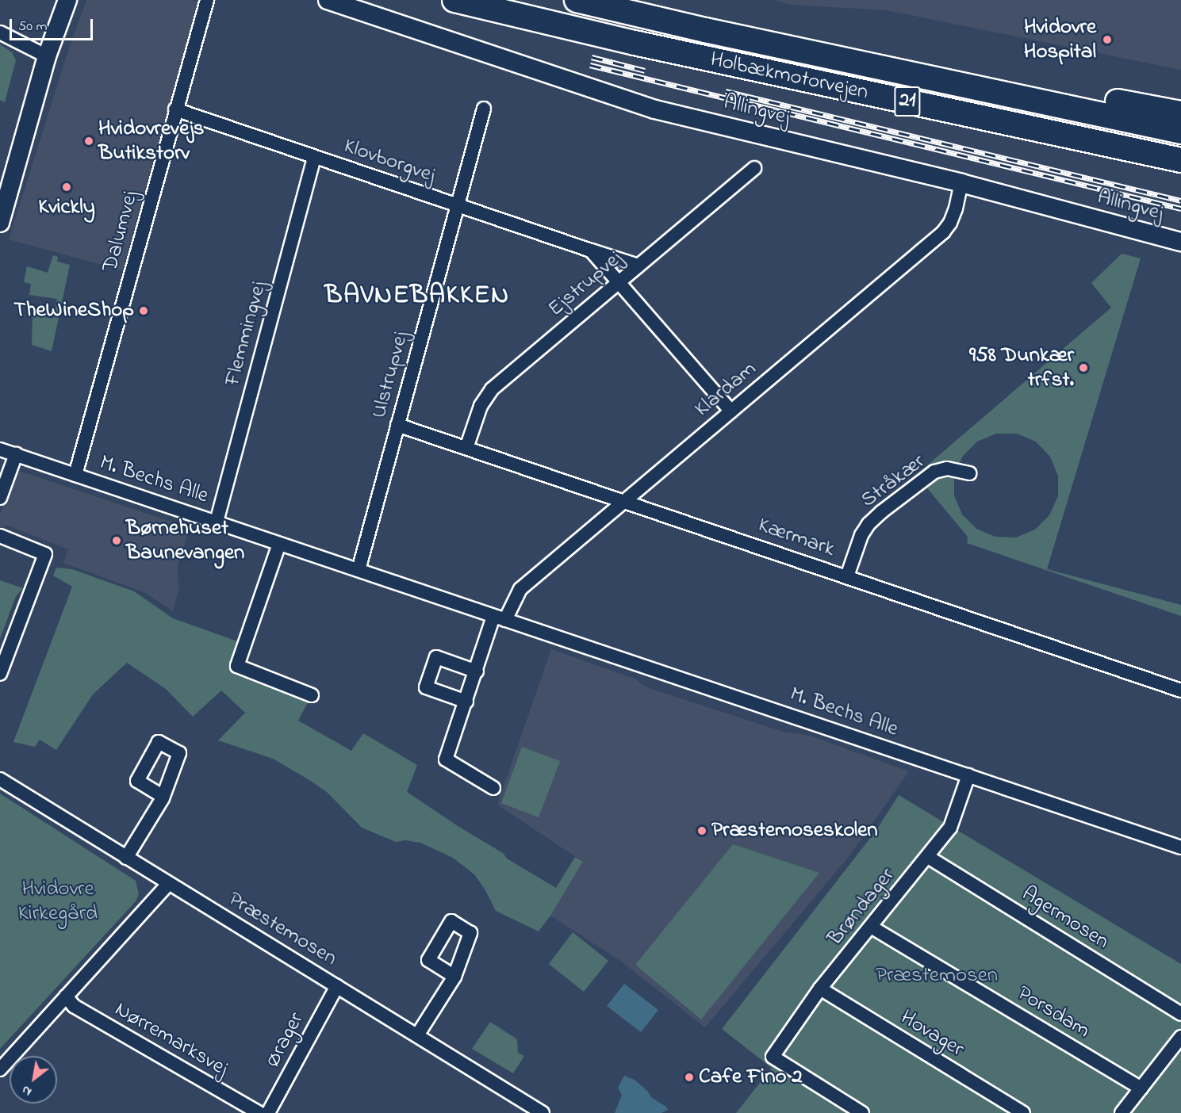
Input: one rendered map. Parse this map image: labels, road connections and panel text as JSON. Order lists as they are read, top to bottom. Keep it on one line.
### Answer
{"streets":{"highway":["Holbækmotorvejen","21"],"street":["Allingvej","Klovborgvej","Dalumvej","Ejstrupvej","Flemmingvej","Ulstrupvej","Klardam","M. Bechs Alle","Stråkær","Kærmark","Brøndager","Agermosen","Præstemosen","Porsdam","Hovager","Nørremarksvej","Ørager"]},"crossings":[["Allingvej","Klardam"],["Klovborgvej","Dalumvej"],["Klovborgvej","Ejstrupvej"],["Klovborgvej","Flemmingvej"],["Klovborgvej","Ulstrupvej"],["Dalumvej","M. Bechs Alle"],["Ejstrupvej","Kærmark"],["Flemmingvej","M. Bechs Alle"],["Ulstrupvej","M. Bechs Alle"],["Ulstrupvej","Kærmark"],["Klardam","M. Bechs Alle"],["Klardam","Kærmark"],["M. Bechs Alle","Brøndager"],["Stråkær","Kærmark"],["Brøndager","Agermosen"],["Brøndager","Porsdam"],["Brøndager","Hovager"],["Præstemosen","Ørager"]],"districts":["BAVNEBAKKEN"],"parks":["Hvidovre Kirkegård","Præstemosen"],"places":["Hvidovre Hospital","Hvidovrevejs Butikstorv","Kvickly","TheWineShop","958 Dunkær trfst.","Børnehuset Baunevangen","Præstemoseskolen","Cafe Fino 2"],"scale_bar":"50 m","north":"bottom left"}
